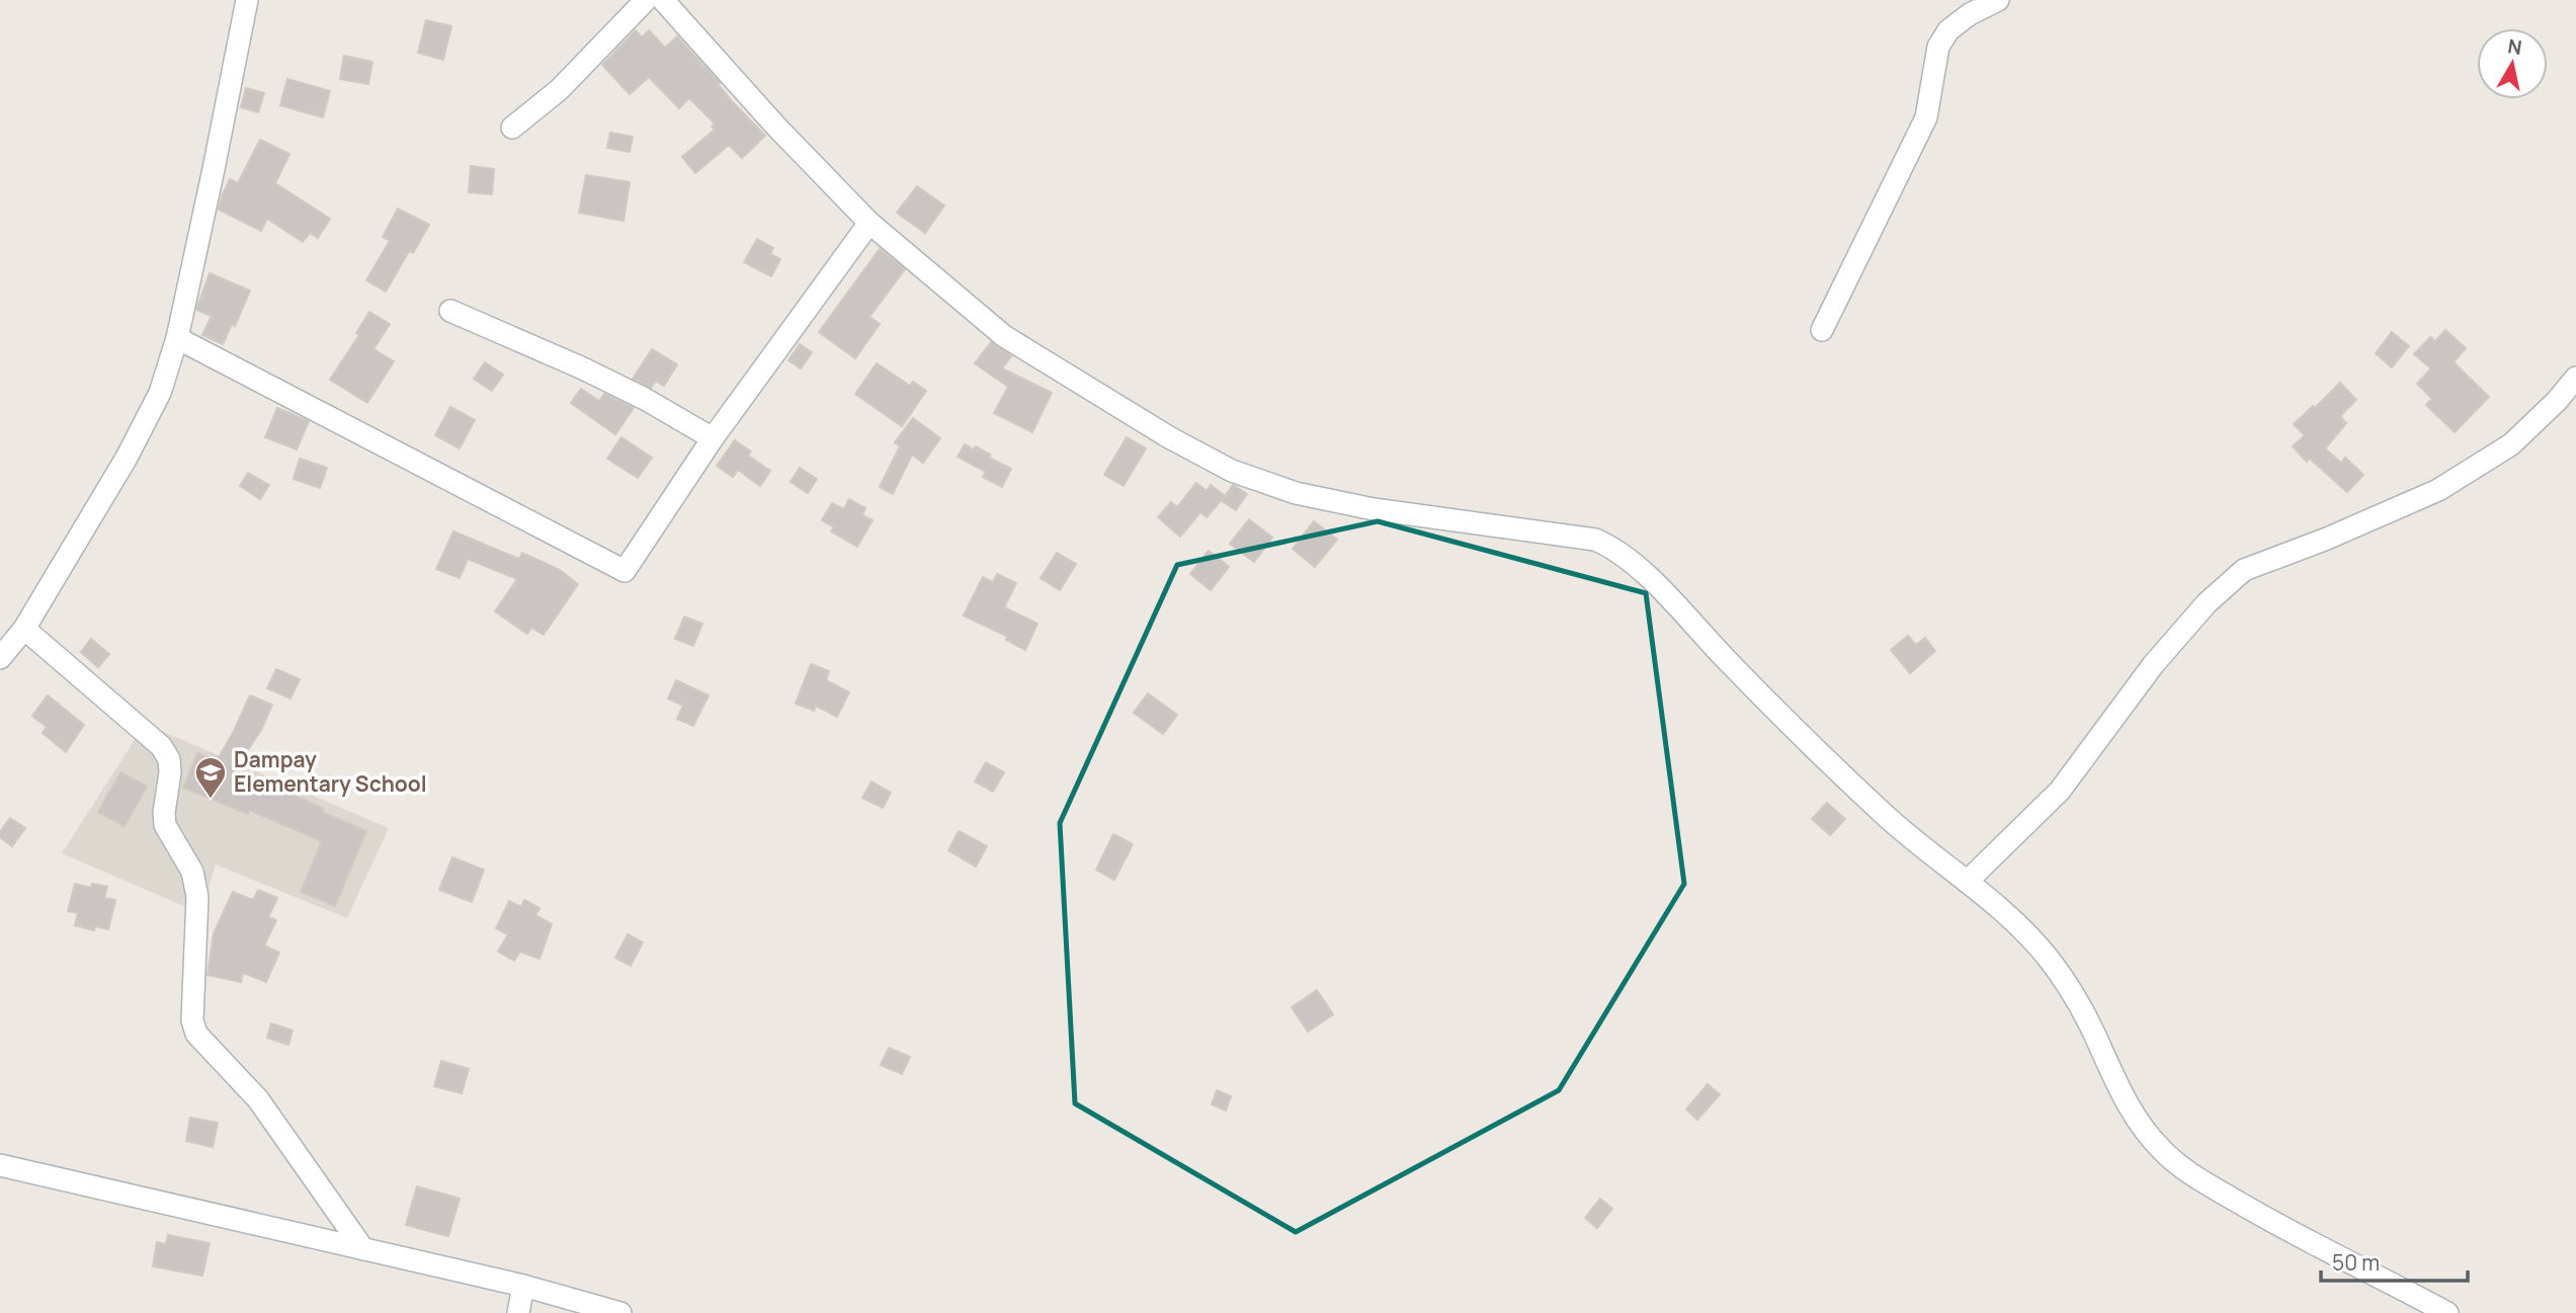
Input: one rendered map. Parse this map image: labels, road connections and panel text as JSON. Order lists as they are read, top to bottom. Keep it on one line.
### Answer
{"places":{"school or university":["Dampay Elementary School"]},"scale_bar":"50 m","north":"top"}
